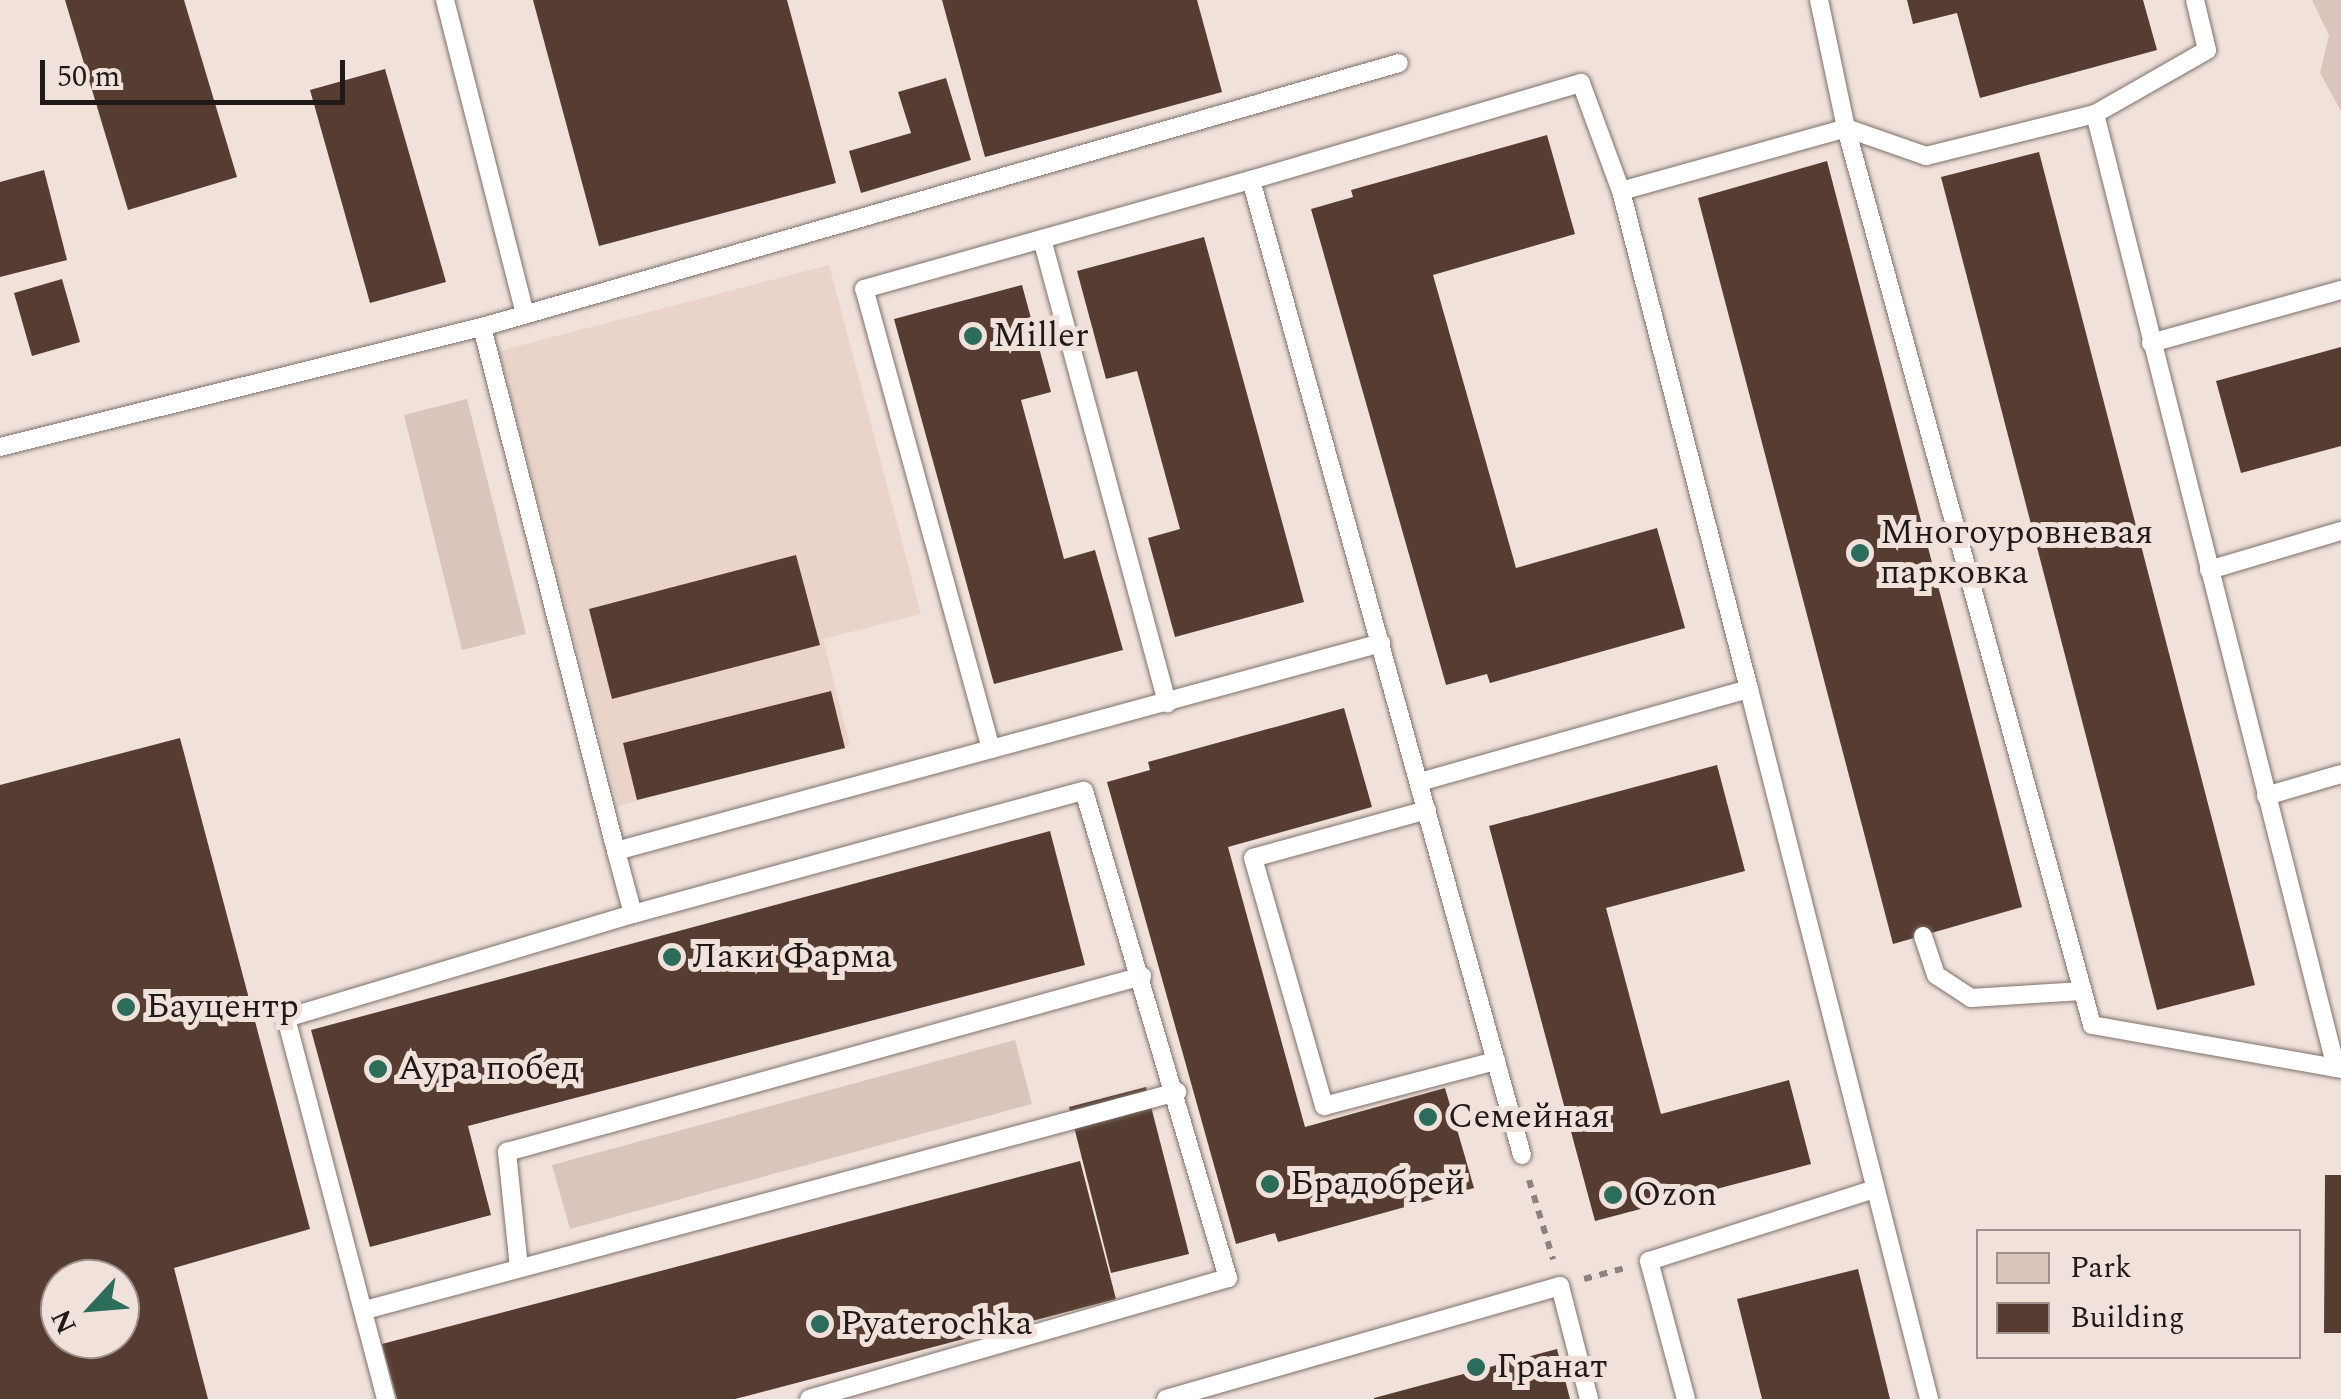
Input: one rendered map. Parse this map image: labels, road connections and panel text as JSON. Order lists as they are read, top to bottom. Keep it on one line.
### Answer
{"places":["Miller","Многоуровневая парковка","Лаки Фарма","Бауцентр","Аура побед","Семейная","Брадобрей","Ozon","Pyaterochka","Гранат"],"legend":["Park","Building"],"scale_bar":"50 m","north":"bottom left"}
